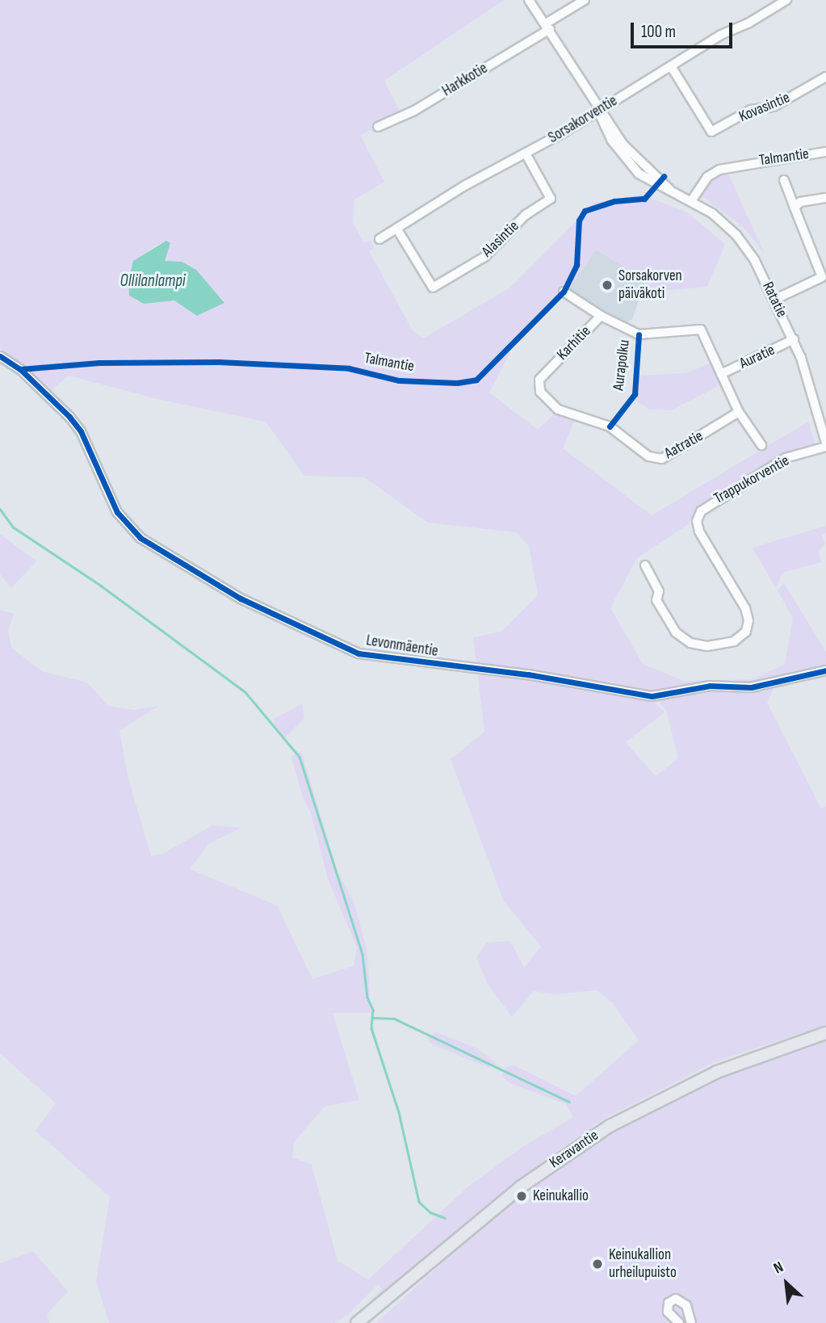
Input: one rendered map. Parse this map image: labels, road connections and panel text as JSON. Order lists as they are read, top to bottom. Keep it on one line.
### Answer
{"streets":{"main road":["Keravantie"],"street":["Harkkotie","Kovasintie","Sorsakorventie","Talmantie","Alasintie","Ratatie","Karhitie","Auratie","Aatratie","Trappukorventie","Levonmäentie"],"cycle path":["Aurapolku"]},"crossings":[["Harkkotie","Ratatie"],["Kovasintie","Sorsakorventie"],["Sorsakorventie","Alasintie"],["Sorsakorventie","Ratatie"],["Talmantie","Ratatie"],["Ratatie","Auratie"],["Ratatie","Trappukorventie"],["Karhitie","Auratie"],["Karhitie","Aatratie"]],"water":["Ollilanlampi"],"places":["Sorsakorven päiväkoti","Keinukallio","Keinukallion urheilupuisto"],"scale_bar":"100 m","north":"top left"}
